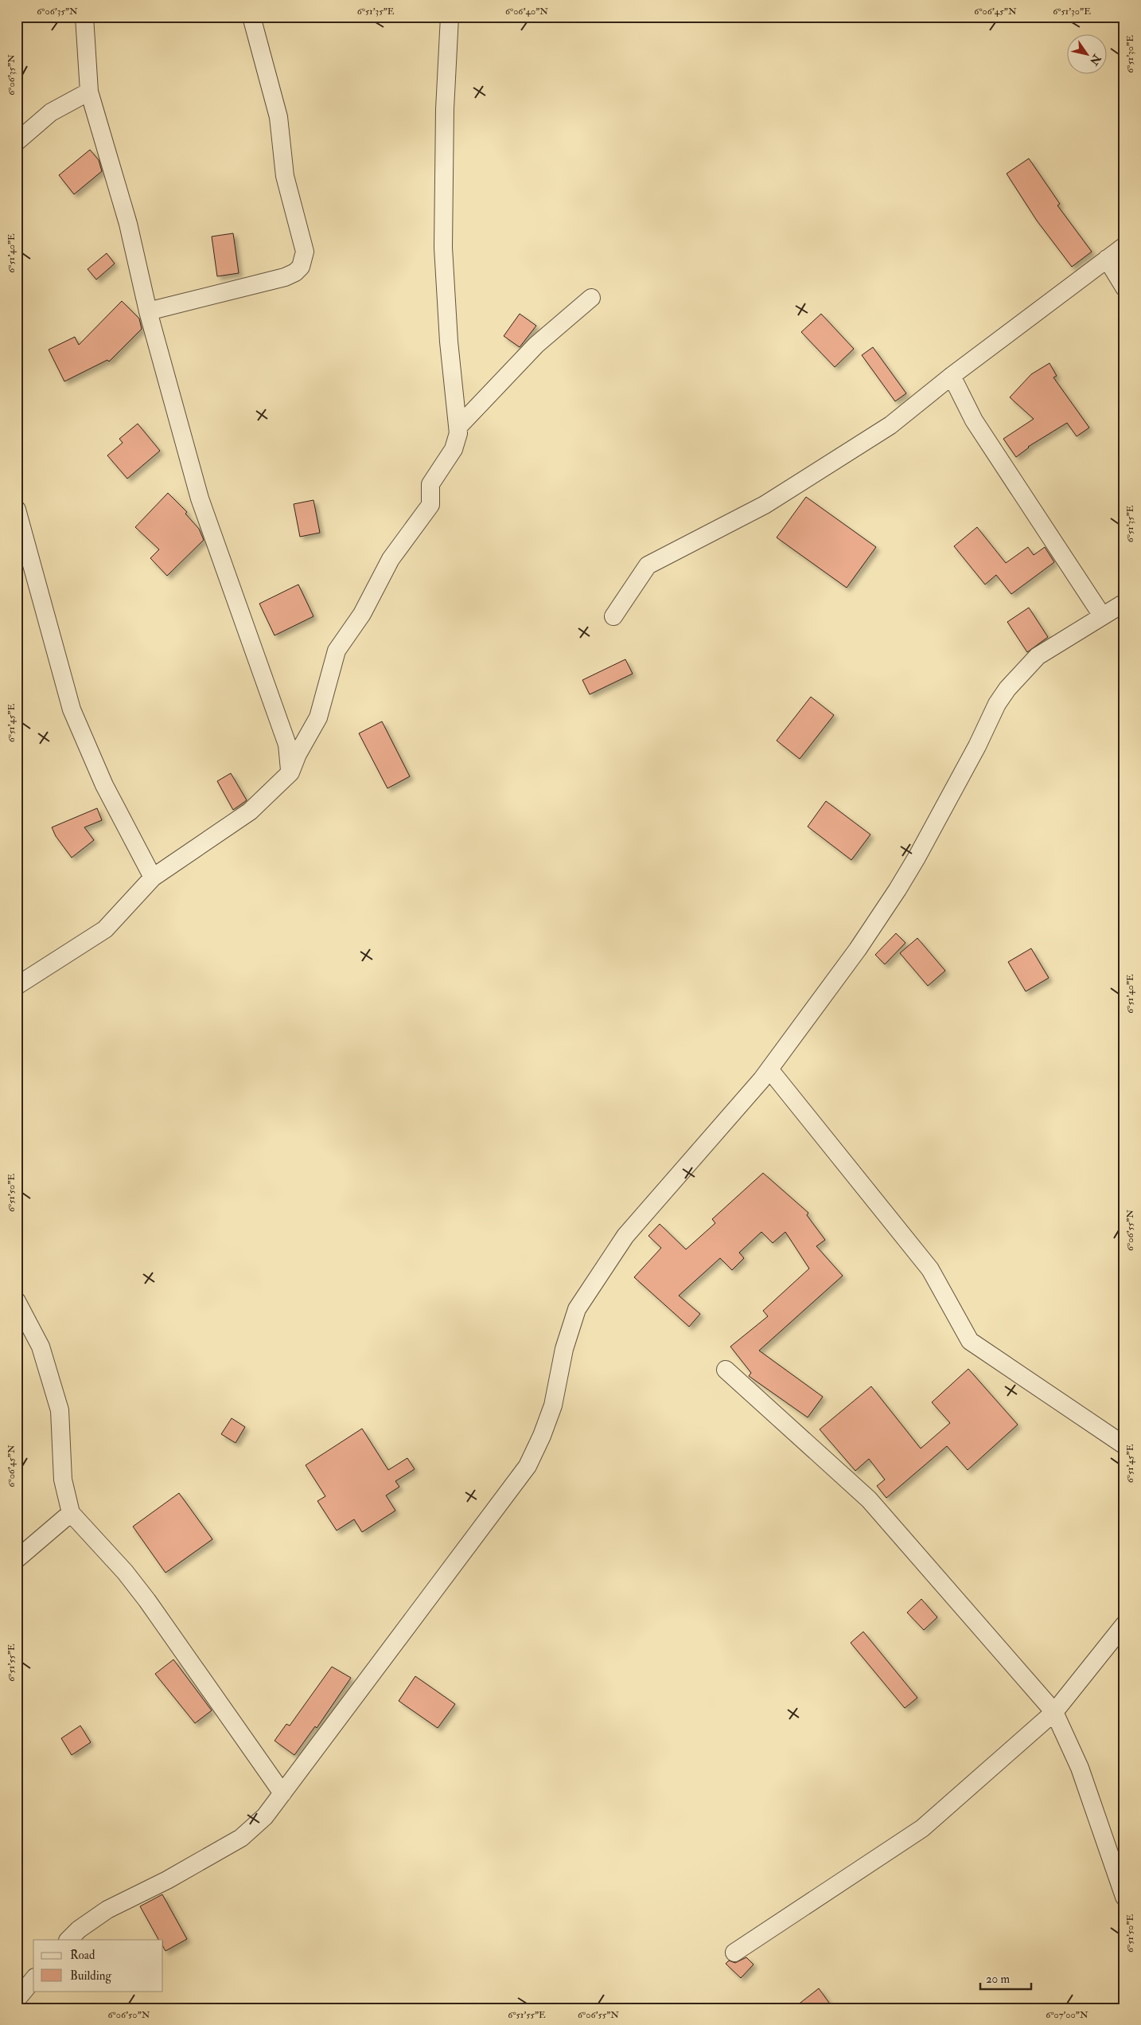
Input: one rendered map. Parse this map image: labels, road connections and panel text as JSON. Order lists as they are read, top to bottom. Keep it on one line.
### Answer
{"legend":["Road","Building"],"scale_bar":"20 m","north":"bottom right","coordinates":["6°06'35\"N","6°51'35\"E","6°06'40\"N","6°06'45\"N","6°51'30\"E","6°51'40\"E","6°51'45\"E","6°51'50\"E","6°06'55\"N","6°51'55\"E","6°06'50\"N","6°07'00\"N"]}
